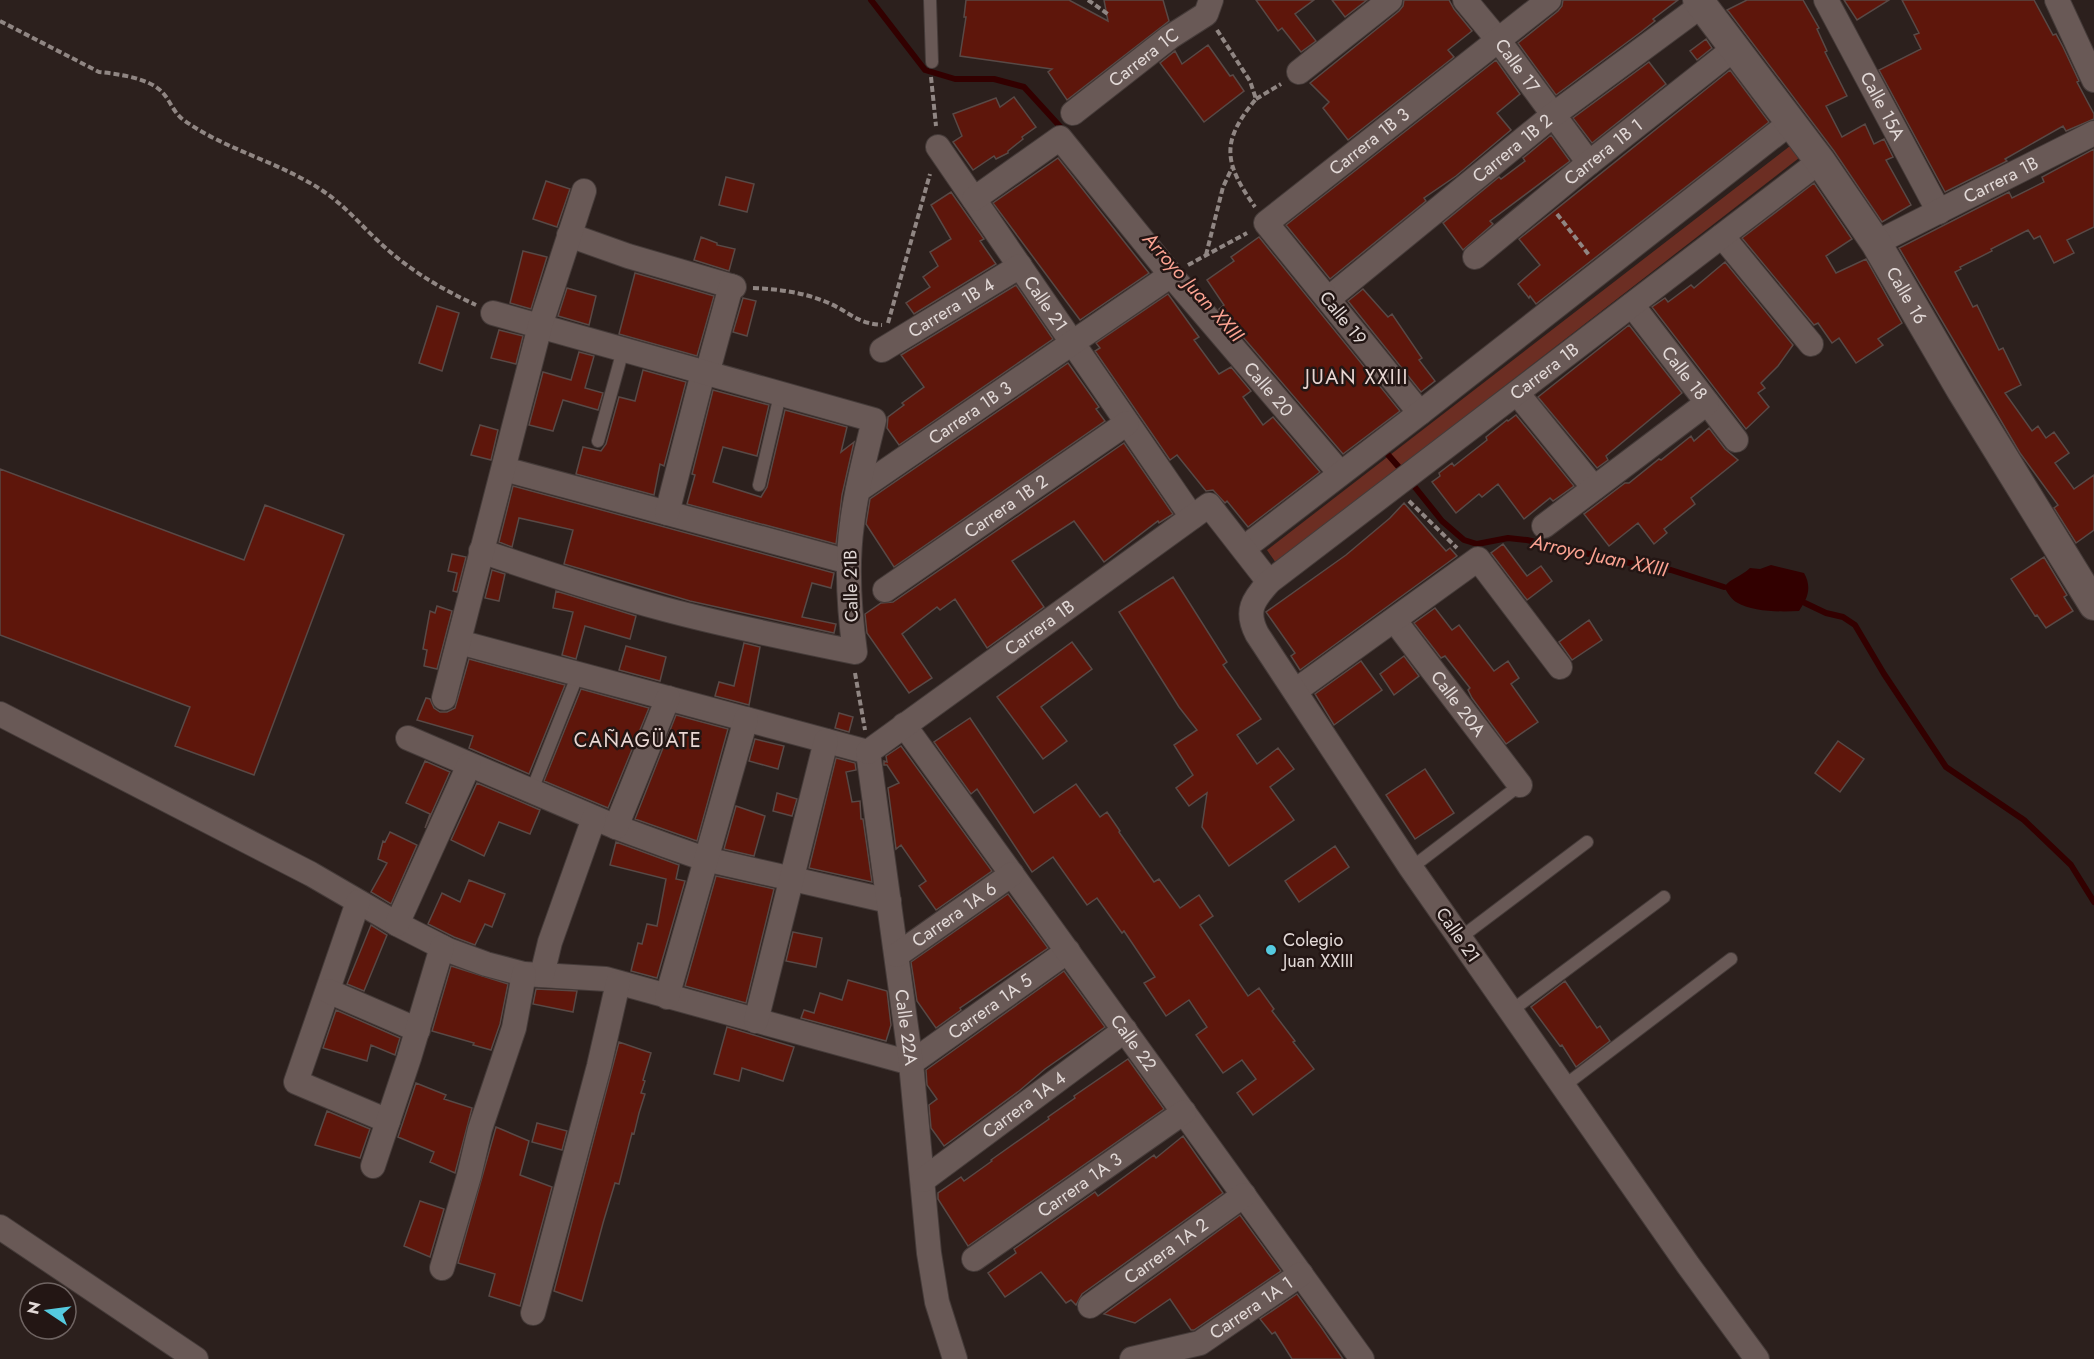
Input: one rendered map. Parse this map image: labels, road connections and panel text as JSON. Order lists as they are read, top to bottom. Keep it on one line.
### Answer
{"streets":{"street":["Carrera 1C","Calle 17","Calle 15A","Carrera 1B 3","Carrera 1B 2","Carrera 1B 1","Carrera 1B","Calle 16","Calle 21","Carrera 1B 4","Calle 19","Calle 18","Calle 20","Calle 21B","Calle 20A","Carrera 1A 6","Carrera 1A 5","Calle 22A","Calle 22","Carrera 1A 4","Carrera 1A 3","Carrera 1A 2","Carrera 1A 1"]},"crossings":[["Calle 17","Carrera 1B 3"],["Calle 17","Carrera 1B 2"],["Calle 17","Carrera 1B 1"],["Calle 15A","Carrera 1B"],["Carrera 1B 3","Calle 21"],["Carrera 1B 3","Calle 19"],["Carrera 1B 3","Calle 20"],["Carrera 1B 3","Calle 21B"],["Carrera 1B 2","Calle 16"],["Carrera 1B 2","Calle 21"],["Carrera 1B 2","Calle 19"],["Carrera 1B 1","Calle 16"],["Carrera 1B","Calle 16"],["Carrera 1B","Calle 21"],["Carrera 1B","Calle 18"],["Carrera 1B","Calle 22A"],["Carrera 1B","Calle 22"],["Calle 21","Carrera 1B 4"],["Calle 21","Calle 20"],["Carrera 1A 6","Calle 22A"],["Carrera 1A 6","Calle 22"],["Carrera 1A 5","Calle 22A"],["Carrera 1A 5","Calle 22"],["Calle 22A","Carrera 1A 4"],["Calle 22","Carrera 1A 4"],["Calle 22","Carrera 1A 3"],["Calle 22","Carrera 1A 2"],["Calle 22","Carrera 1A 1"]],"districts":["JUAN XXIII","CAÑAGÜATE"],"water":["Arroyo Juan XXIII"],"places":["Colegio Juan XXIII"],"north":"left"}
